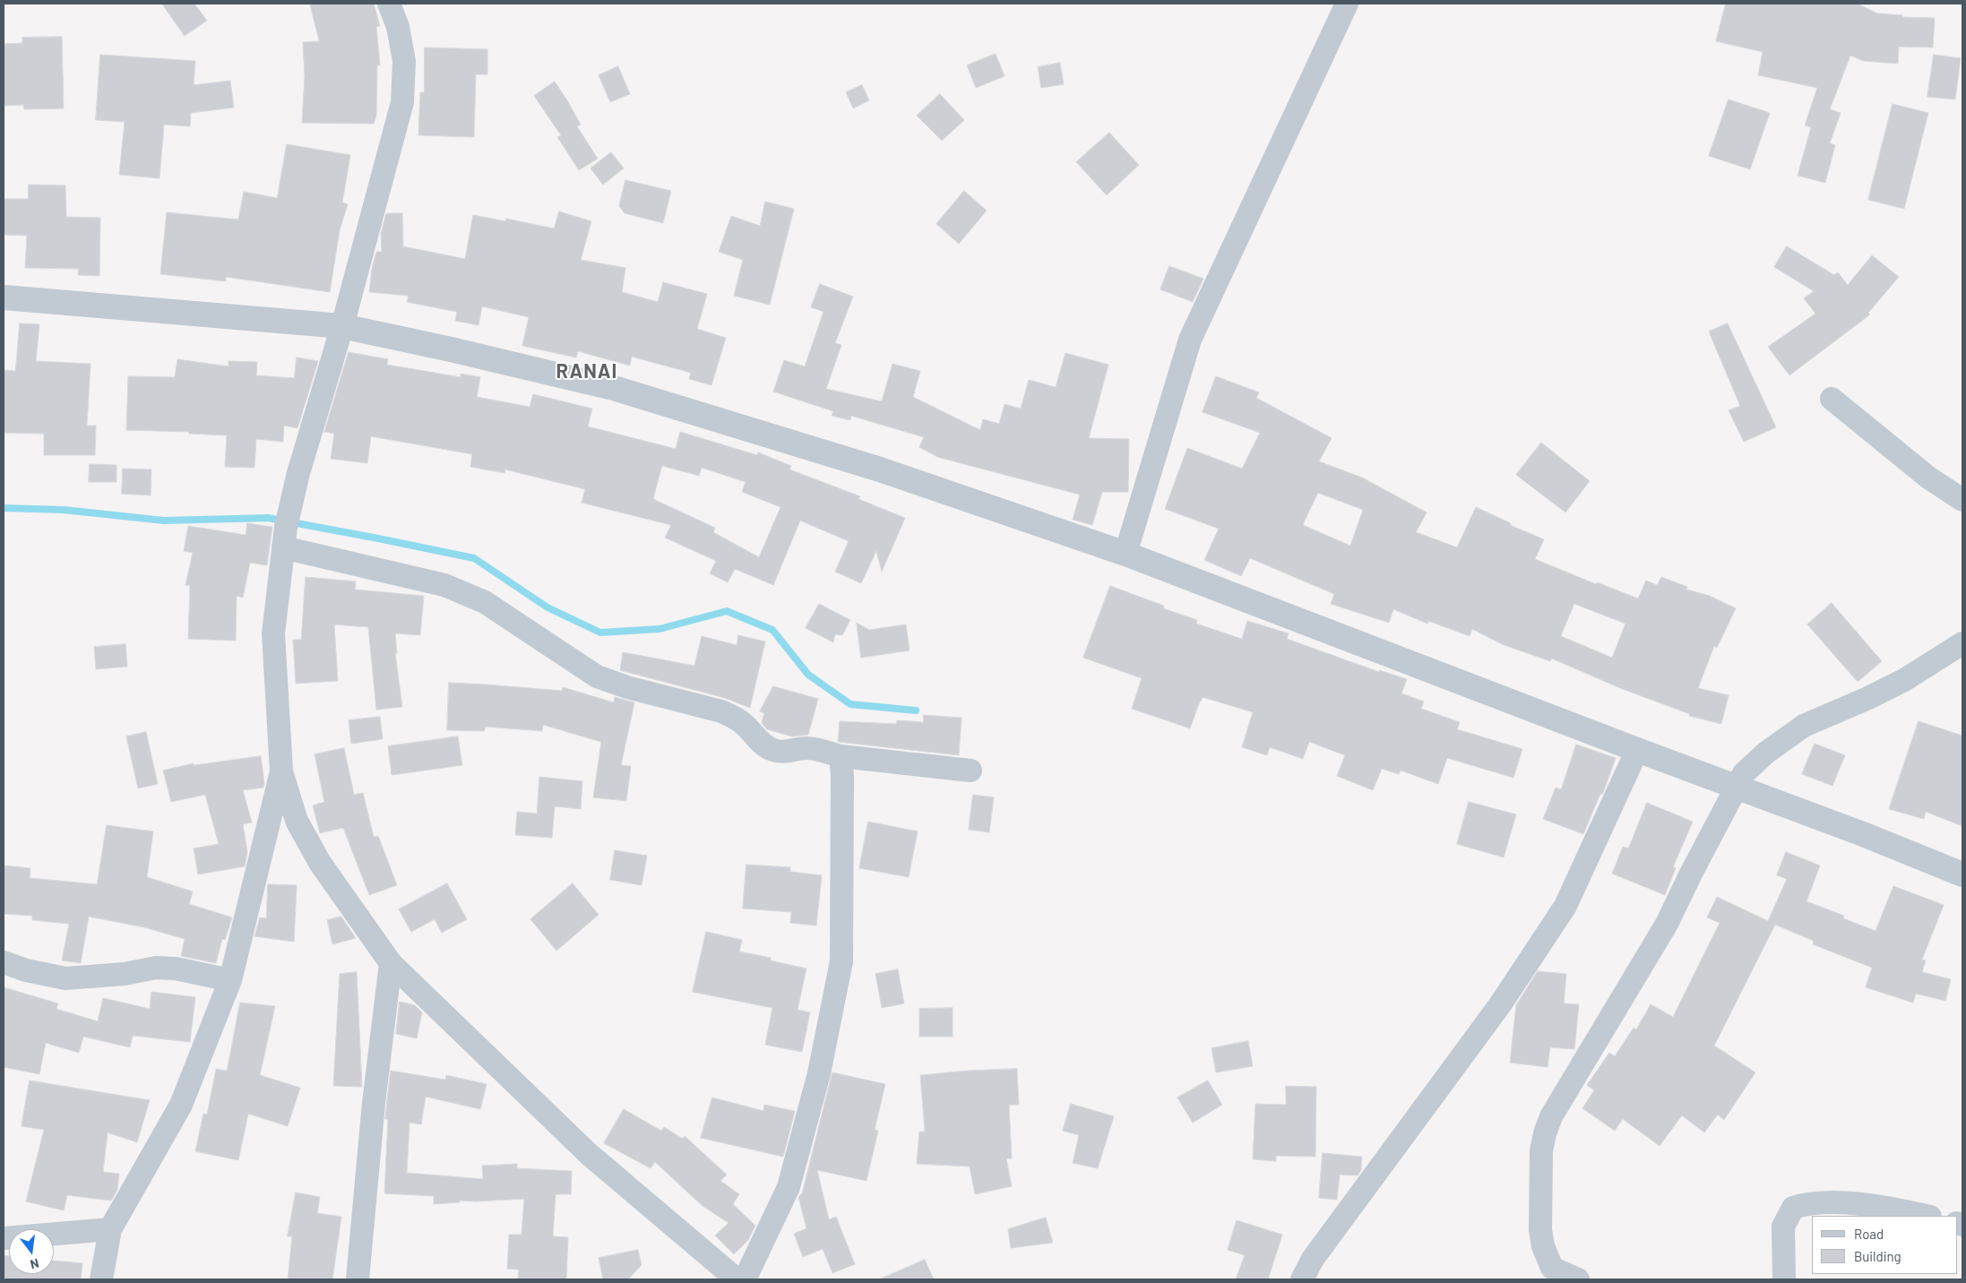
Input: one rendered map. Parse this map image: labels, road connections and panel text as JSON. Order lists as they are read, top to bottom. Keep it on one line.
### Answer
{"districts":["RANAI"],"legend":["Road","Building"],"north":"bottom"}
